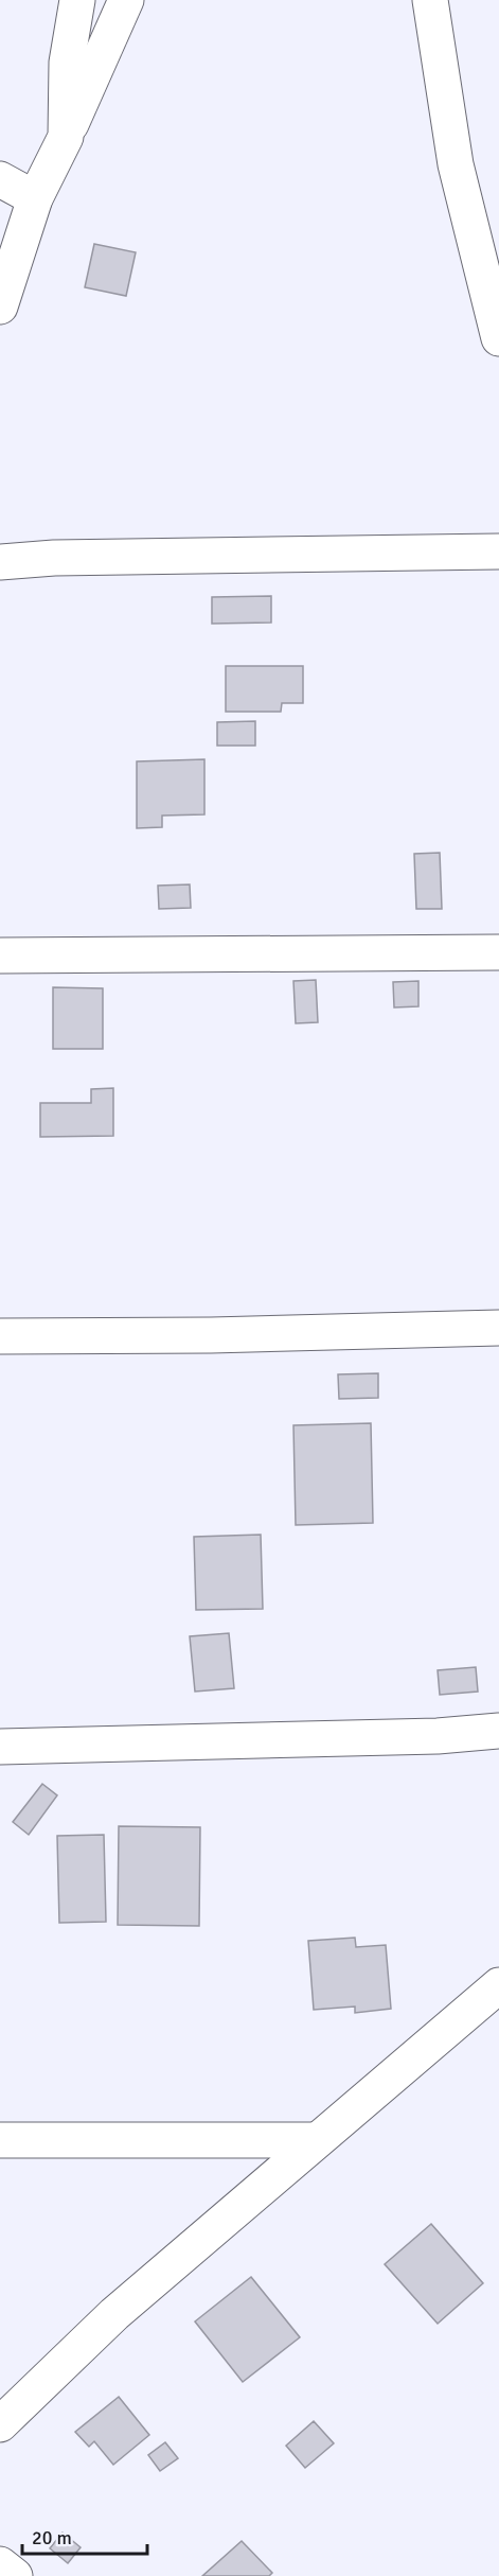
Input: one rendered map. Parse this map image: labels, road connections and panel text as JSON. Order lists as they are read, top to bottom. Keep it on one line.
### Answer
{"scale_bar":"20 m"}
